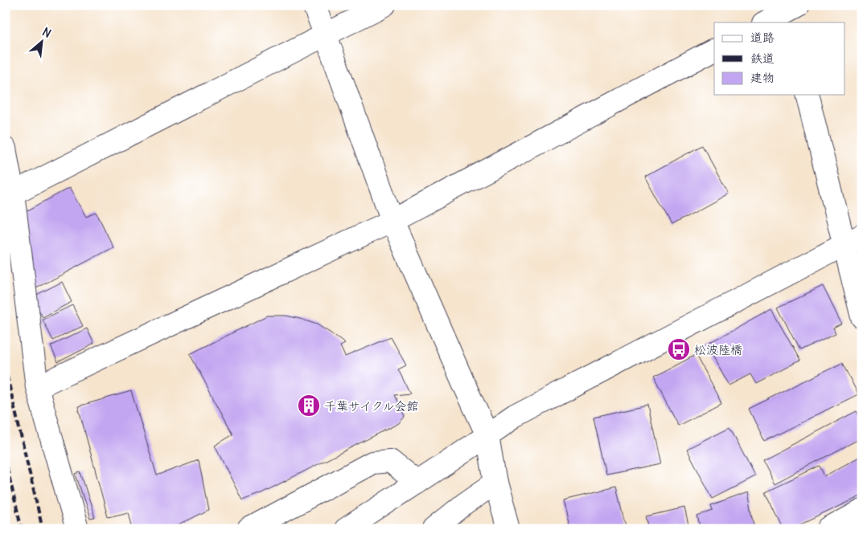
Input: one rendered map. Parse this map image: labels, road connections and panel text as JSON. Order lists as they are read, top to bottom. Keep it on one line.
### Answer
{"places":{"bus stop":["松波陸橋"],"building":["千葉サイクル会館"]},"legend":["道路","鉄道","建物"],"north":"top right"}
